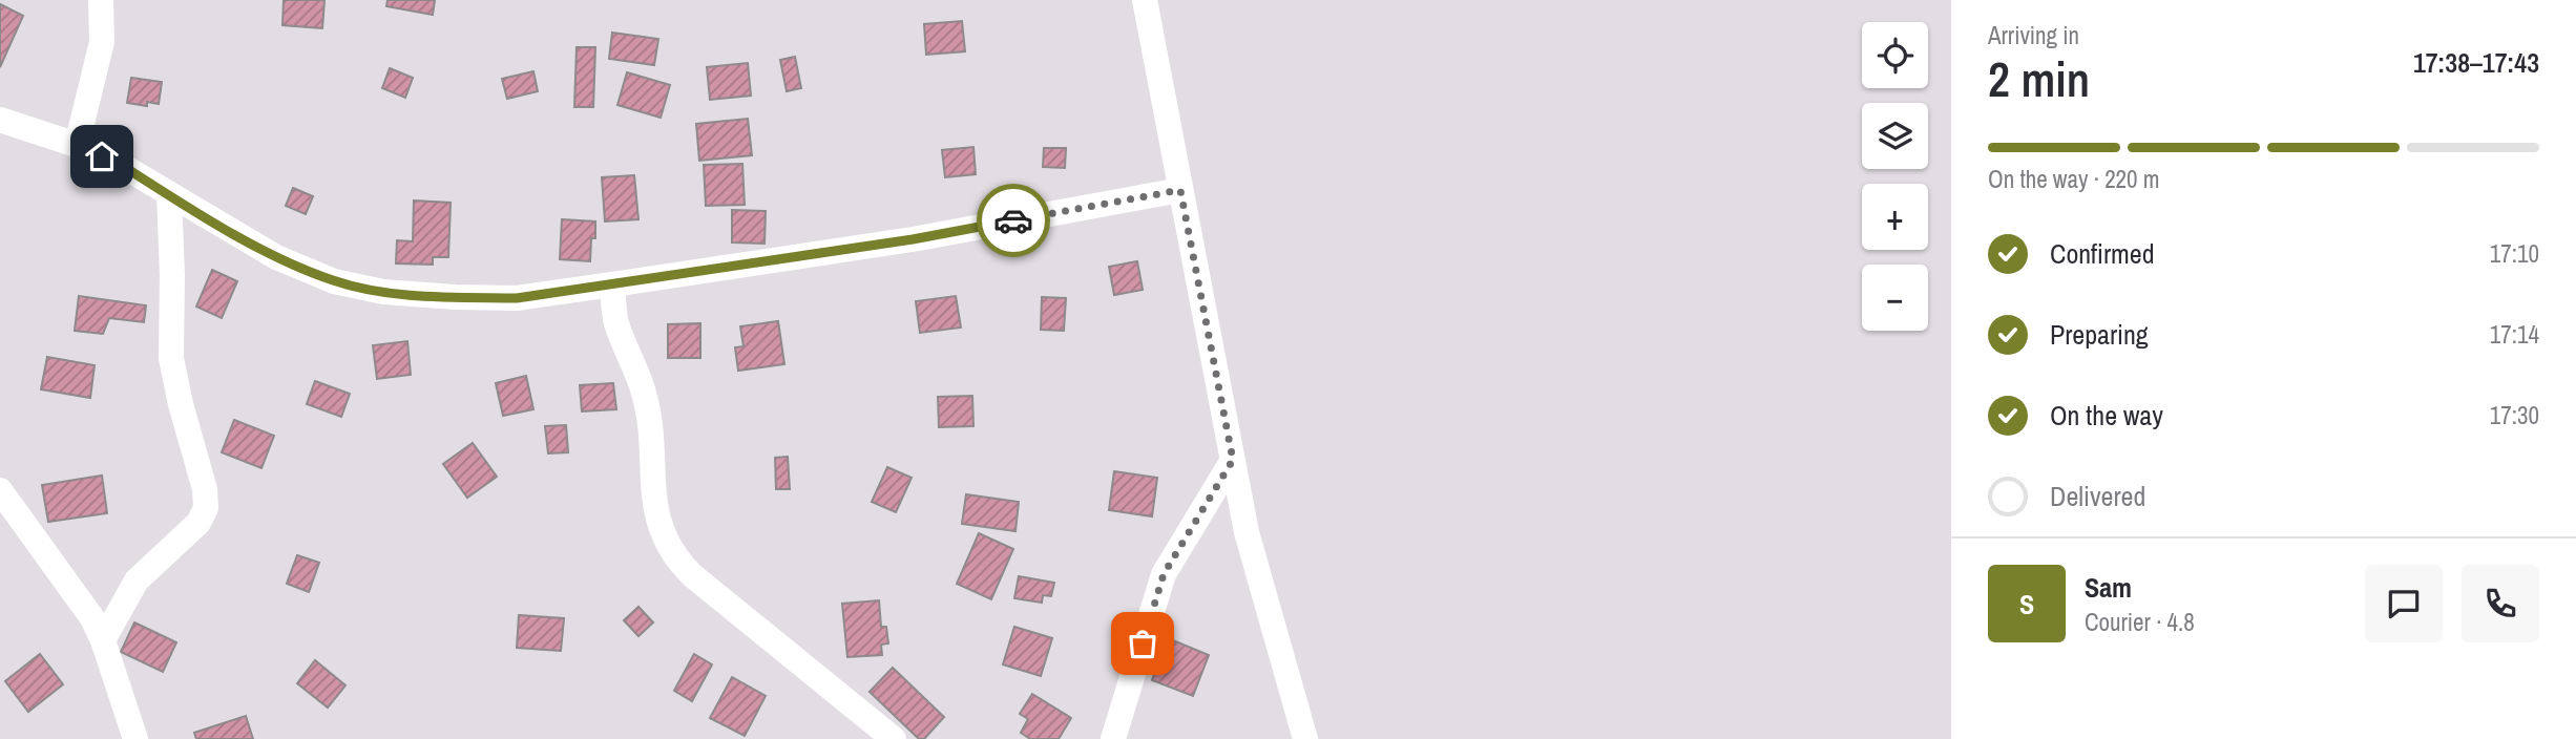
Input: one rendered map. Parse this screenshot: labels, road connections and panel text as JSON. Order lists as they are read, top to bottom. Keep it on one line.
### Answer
{"page":{"heading":["2 min","Arriving in","17:38–17:43"],"panel":["Sam","Courier · 4.8"],"map_buttons":["+","−"],"bar":"On the way · 220 m","list":[["Confirmed","17:10"],["Preparing","17:14"],["On the way","17:30"],"Delivered"],"round":"S"}}
